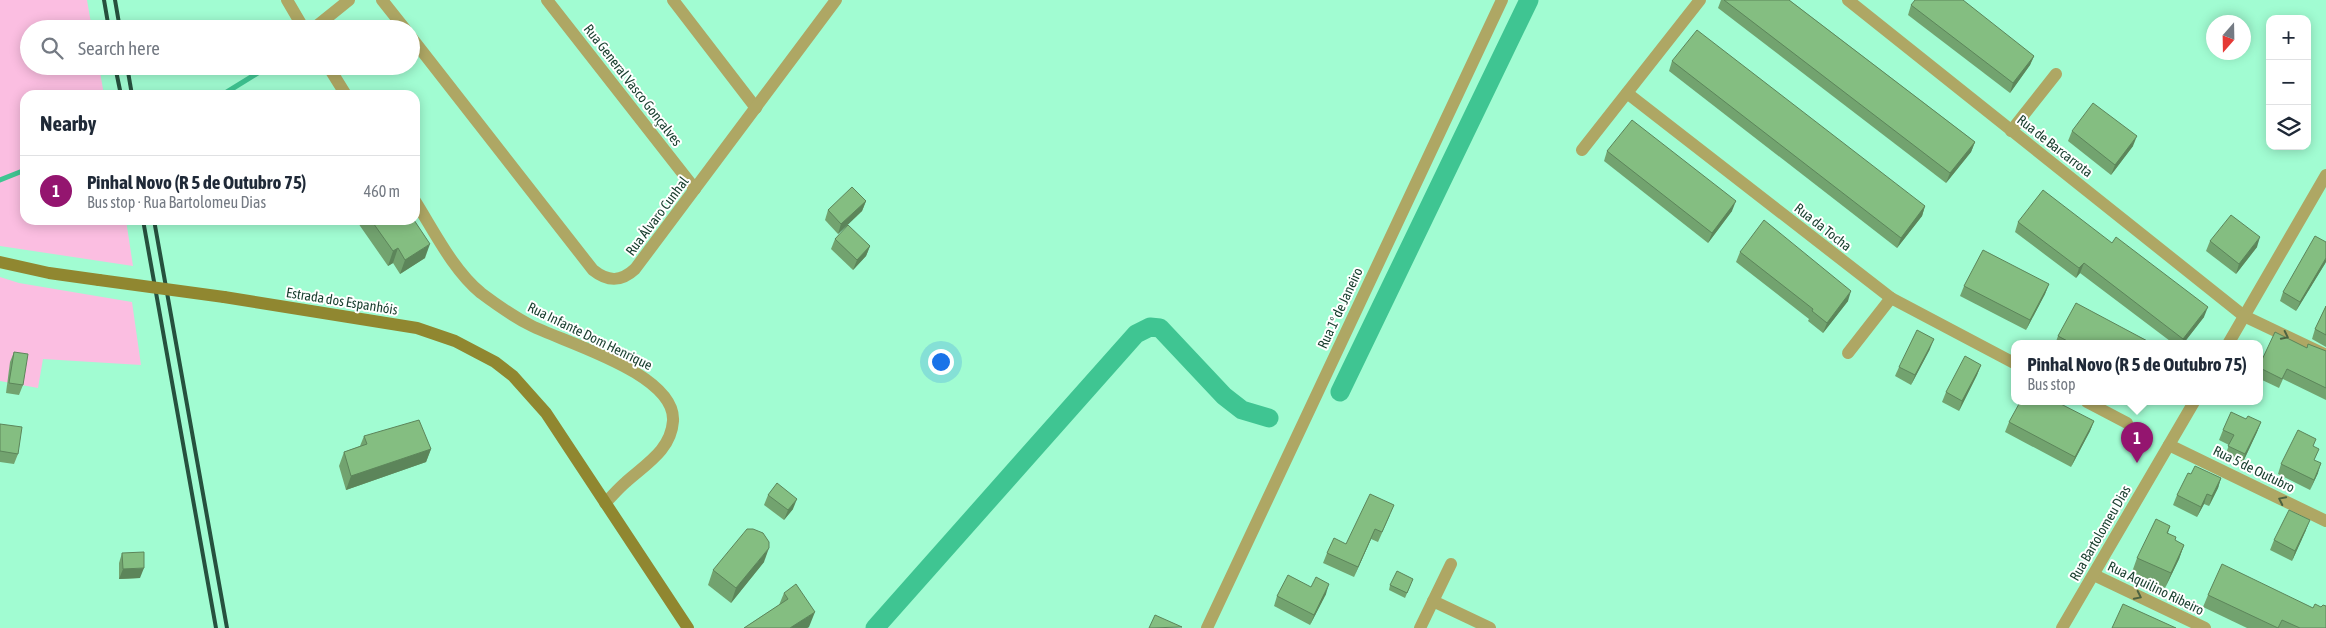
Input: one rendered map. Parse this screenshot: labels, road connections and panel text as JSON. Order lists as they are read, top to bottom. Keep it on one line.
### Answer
{"streets":{"main road":["Estrada dos Espanhóis"],"street":["Rua General Vasco Gonçalves","Rua de Barcarrota","Rua Álvaro Cunhal","Rua da Tocha","Rua 1º de Janeiro","Rua Infante Dom Henrique","Rua 5 de Outubro","Rua Bartolomeu Dias","Rua Aquilino Ribeiro"]},"crossings":[["Rua General Vasco Gonçalves","Rua Álvaro Cunhal"],["Estrada dos Espanhóis","Rua Infante Dom Henrique"],["Rua 5 de Outubro","Rua Bartolomeu Dias"],["Rua Bartolomeu Dias","Rua Aquilino Ribeiro"]],"one_way":["Rua 5 de Outubro","Rua Aquilino Ribeiro"],"north":"bottom","page":{"map_buttons":["+","−"],"search":"Search here","heading":"Nearby","list":[{"mark":"1","name":"Pinhal Novo (R 5 de Outubro 75)","note":"Bus stop · Rua Bartolomeu Dias","value":"460 m"}],"popup":["Pinhal Novo (R 5 de Outubro 75)","Bus stop"],"pins":"1"}}
